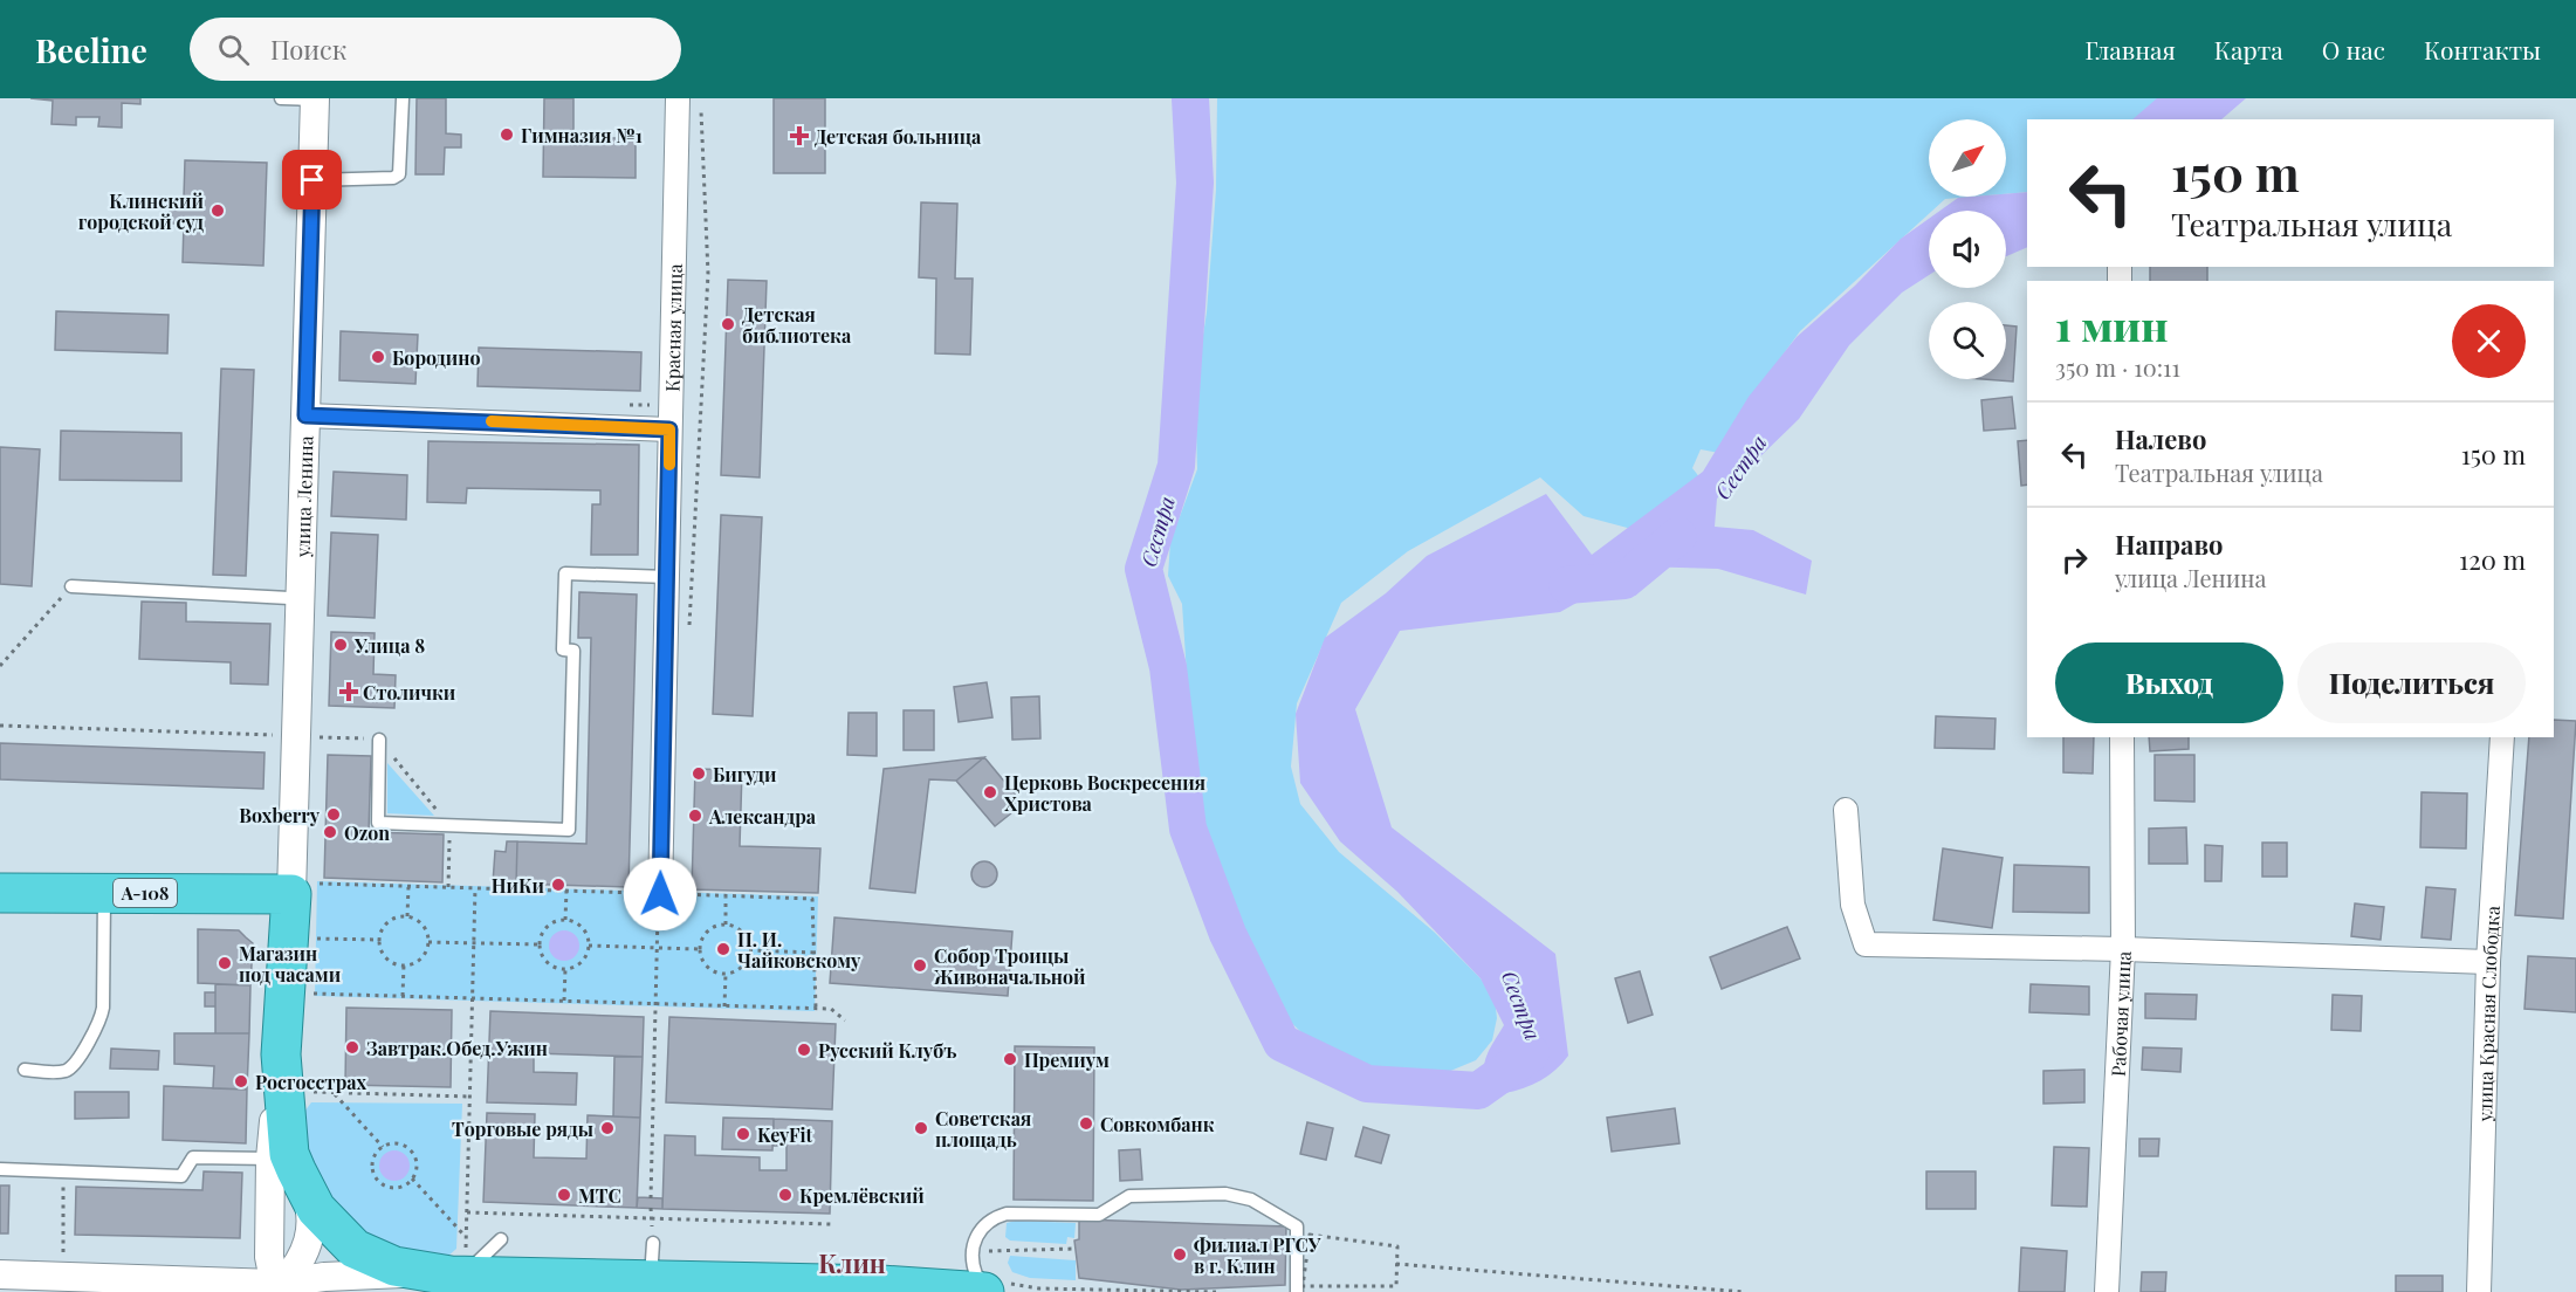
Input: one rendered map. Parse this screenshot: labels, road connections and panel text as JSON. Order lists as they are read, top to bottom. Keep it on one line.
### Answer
{"streets":{"highway":["А-108"],"street":["Красная улица","улица Ленина","Рабочая улица","улица Красная Слободка"]},"crossings":[["улица Ленина","А-108"]],"districts":["Клин"],"water":["Сестра"],"places":{"other":["Гимназия №1","Клинский городской суд","Детская библиотека","Бородино","Улица 8","Бигуди","Церковь Воскресения Христова","Boxberry","Александра","Ozon","НиКи","П. И. Чайковскому","Магазин под часами","Собор Троицы Живоначальной","Завтрак.Обед.Ужин","Русский Клубъ","Премиум","Росгосстрах","Совкомбанк","Tорговые ряды","Советская площадь","KeyFit","МТС","Кремлёвский","Филиал РГСУ в г. Клин"],"health":["Детская больница","Столички"]},"north":"top right","page":{"header":"Beeline","search":"Поиск","nav":["Главная","Карта","О нас","Контакты"],"turn":["150 m","Театральная улица"],"heading":["1 мин","350 m · 10:11"],"list":[{"name":"Налево","note":"Театральная улица","value":"150 m"},{"name":"Направо","note":"улица Ленина","value":"120 m"}],"buttons":["Выход","Поделиться"]}}
